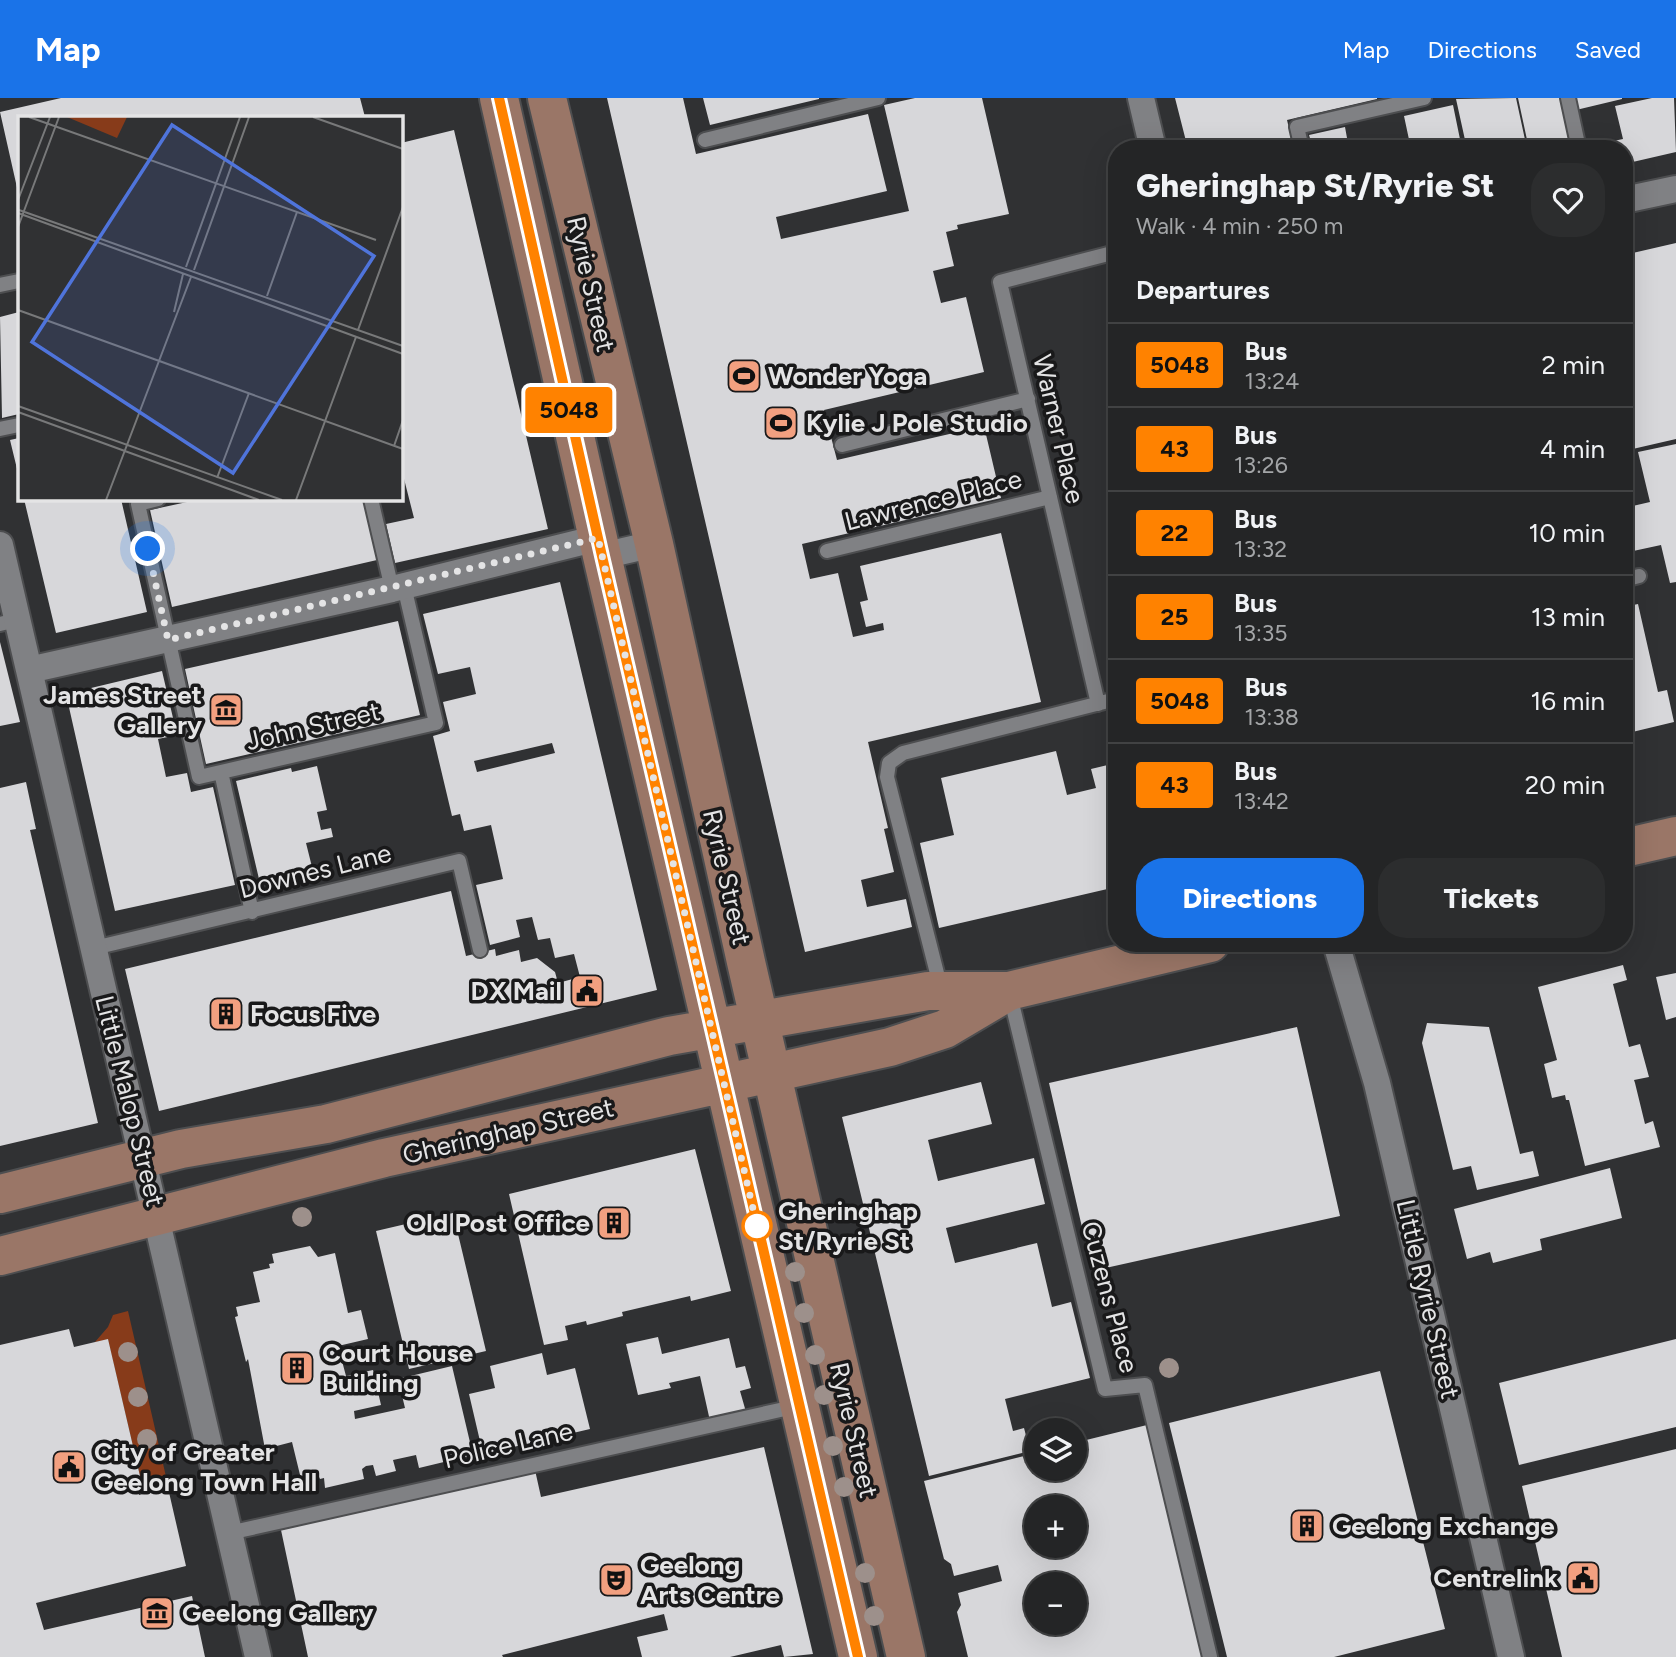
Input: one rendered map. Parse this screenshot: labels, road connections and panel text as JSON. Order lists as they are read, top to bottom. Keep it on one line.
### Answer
{"streets":{"main road":["Ryrie Street","Gheringhap Street"],"street":["Little Malop Street","Little Ryrie Street"],"lane":["Warner Place","Lawrence Place","John Street","Downes Lane","Cuzens Place","Police Lane"]},"crossings":[["Ryrie Street","Gheringhap Street"],["Ryrie Street","Police Lane"],["Warner Place","Lawrence Place"],["Downes Lane","Little Malop Street"],["Little Malop Street","Gheringhap Street"],["Little Malop Street","Police Lane"],["Gheringhap Street","Cuzens Place"]],"places":{"sports":["Wonder Yoga","Kylie J Pole Studio"],"museum":["James Street Gallery","Geelong Gallery"],"public building":["DX Mail","City of Greater Geelong Town Hall","Centrelink"],"building":["Focus Five","Old Post Office","Court House Building","Geelong Exchange"],"other":["Gheringhap St/Ryrie St"],"theatre":["Geelong Arts Centre"]},"lines":["bus line 5048"],"page":{"header":"Map","nav":["Map","Directions","Saved"],"on_map":"5048","heading":[["Gheringhap St/Ryrie St","Walk · 4 min · 250 m"],"Departures"],"list":[{"mark":"5048","name":"Bus","note":"13:24","value":"2 min"},{"mark":"43","name":"Bus","note":"13:26","value":"4 min"},{"mark":"22","name":"Bus","note":"13:32","value":"10 min"},{"mark":"25","name":"Bus","note":"13:35","value":"13 min"},{"mark":"5048","name":"Bus","note":"13:38","value":"16 min"},{"mark":"43","name":"Bus","note":"13:42","value":"20 min"}],"buttons":["Directions","Tickets"],"map_buttons":["+","−"]}}
